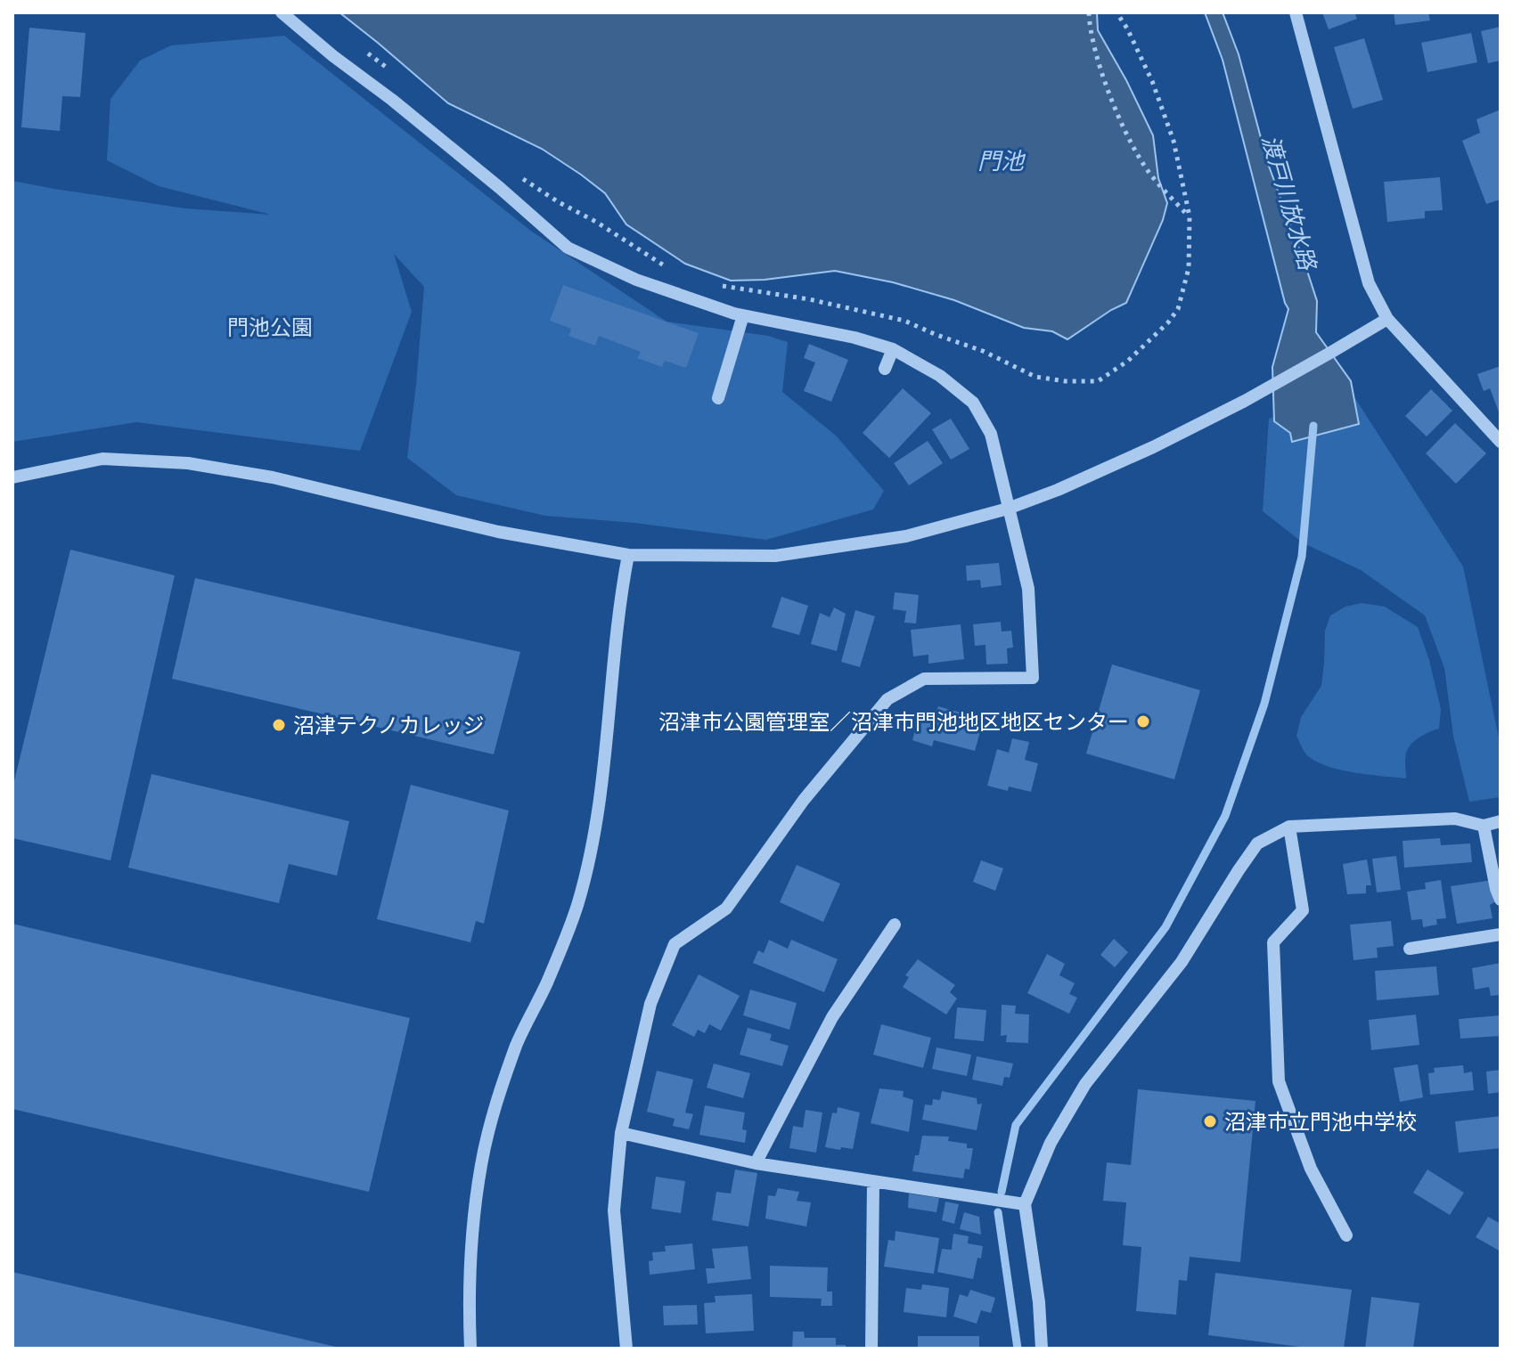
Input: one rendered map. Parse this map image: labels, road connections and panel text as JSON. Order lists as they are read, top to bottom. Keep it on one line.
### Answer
{"water":["門池","渡戸川放水路"],"parks":["門池公園"],"places":["沼津市公園管理室／沼津市門池地区地区センター","沼津テクノカレッジ","沼津市立門池中学校"]}
